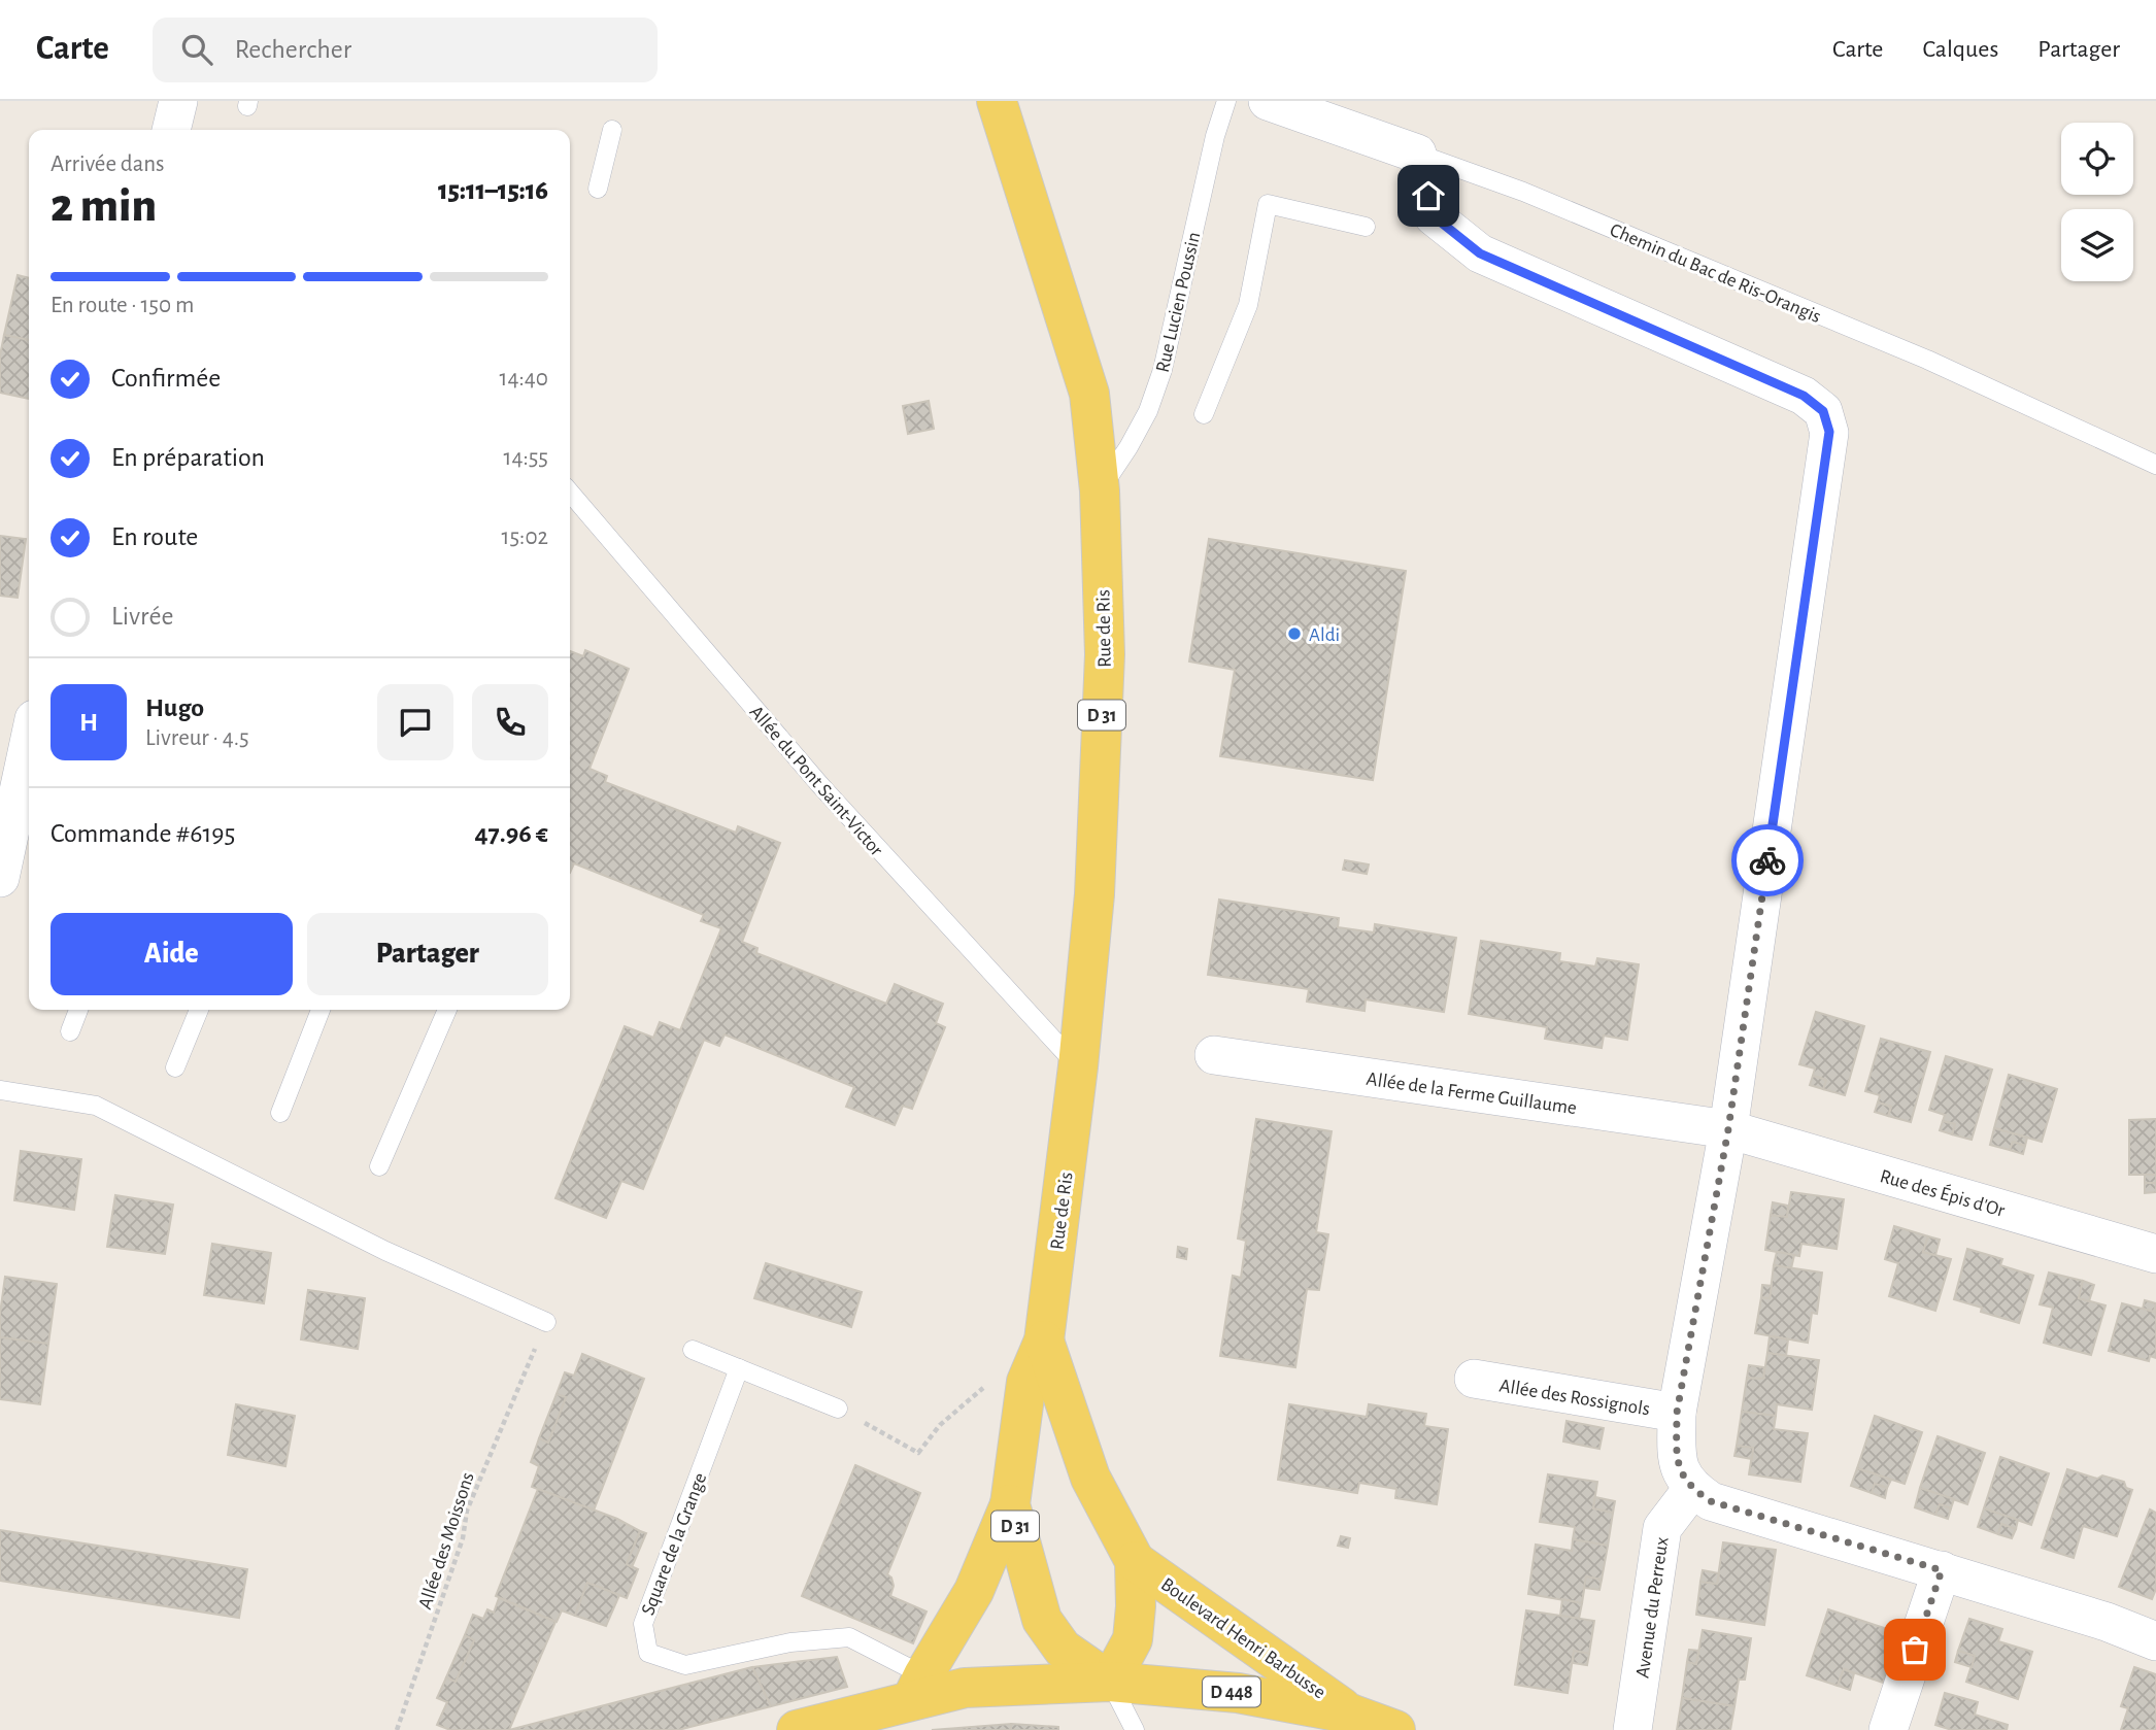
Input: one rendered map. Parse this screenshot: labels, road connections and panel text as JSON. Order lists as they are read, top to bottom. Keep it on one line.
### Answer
{"streets":{"main road":["Rue de Ris","D 31","Boulevard Henri Barbusse","D 448"],"street":["Chemin du Bac de Ris-Orangis","Allée de la Ferme Guillaume","Rue des Épis d'Or","Allée des Rossignols","Avenue du Perreux"],"lane":["Rue Lucien Poussin","Allée du Pont Saint-Victor","Square de la Grange"],"path":["Allée des Moissons"]},"crossings":[["Rue Lucien Poussin","Rue de Ris"],["Rue de Ris","Allée du Pont Saint-Victor"],["Rue de Ris","Square de la Grange"],["Rue de Ris","Boulevard Henri Barbusse"],["Rue de Ris","D 448"],["Allée de la Ferme Guillaume","Rue des Épis d'Or"],["Square de la Grange","D 448"],["Boulevard Henri Barbusse","D 448"]],"places":["Aldi"],"page":{"header":"Carte","search":"Rechercher","nav":["Carte","Calques","Partager"],"heading":["2 min","Arrivée dans","15:11–15:16"],"panel":["Hugo","Livreur · 4.5","Commande #6195","47.96 €"],"bar":"En route · 150 m","list":[["Confirmée","14:40"],["En préparation","14:55"],["En route","15:02"],"Livrée"],"round":"H","buttons":["Aide","Partager"]}}
